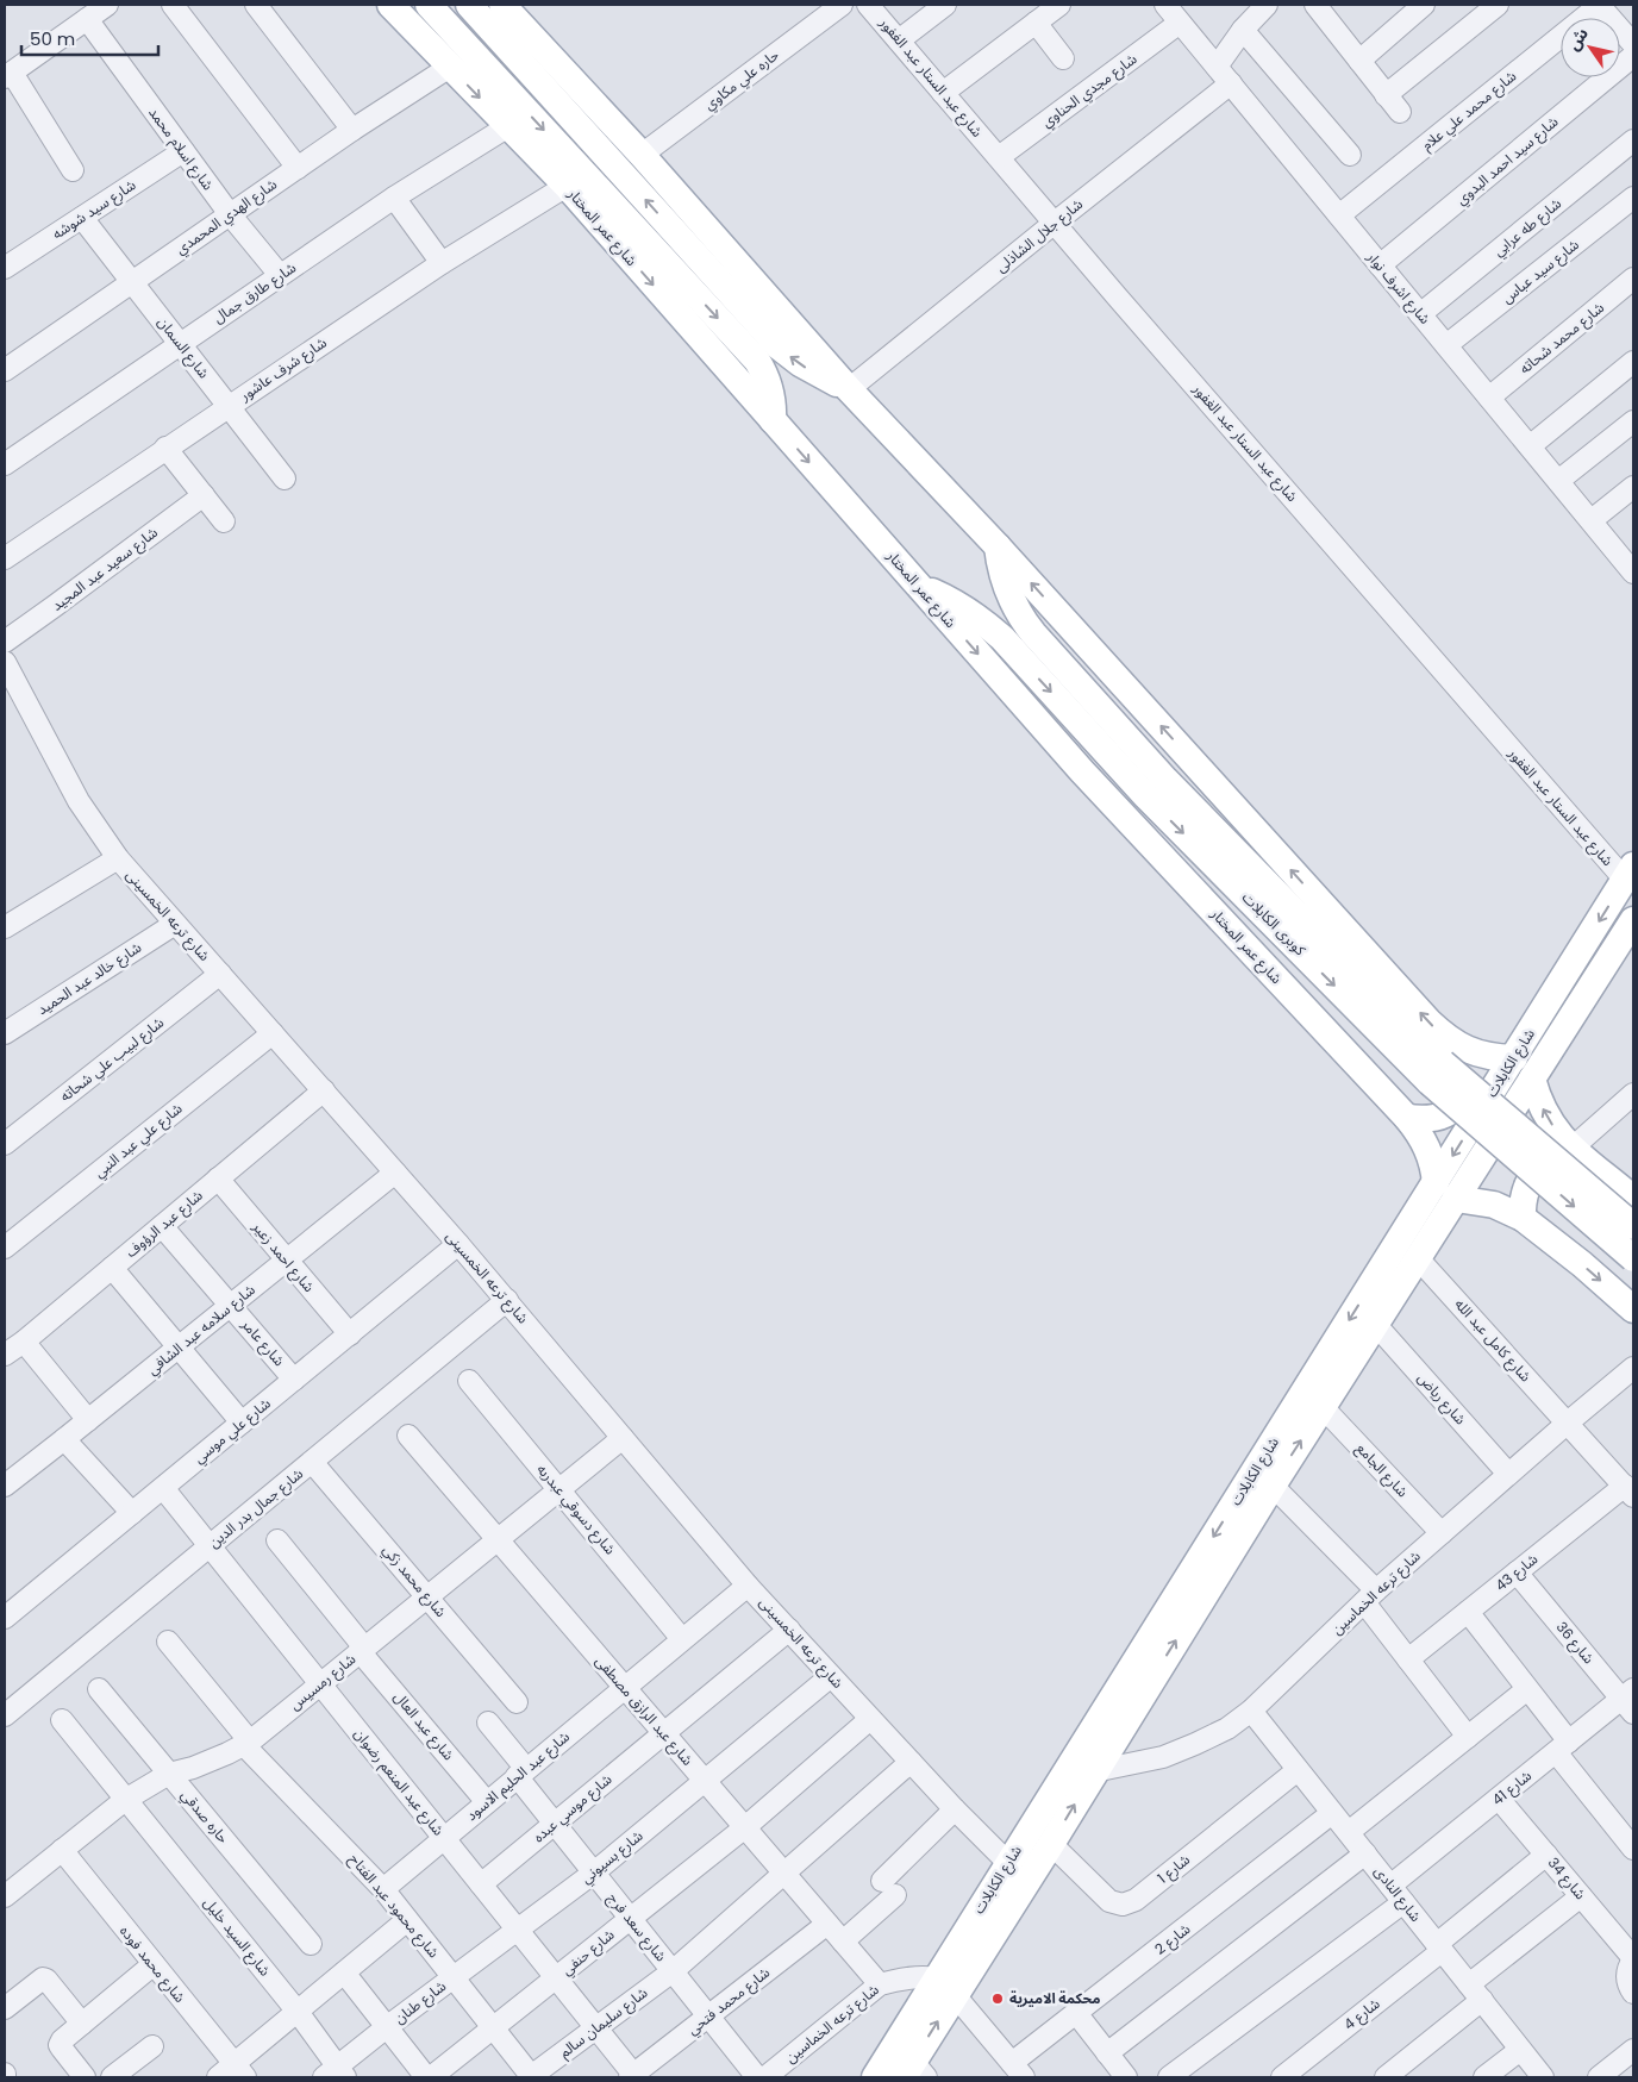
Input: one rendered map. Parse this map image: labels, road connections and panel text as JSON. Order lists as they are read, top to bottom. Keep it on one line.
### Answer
{"streets":{"main road":["شارع عمر المختار","كوبرى الكابلات","شارع الكابلات"],"street":["شارع عبد الستار عبد الغفور","حاره علي مكاوي","شارع مجدي الحناوي","شارع محمد علي علام","شارع اسلام محمد","شارع سيد احمد البدوي","شارع سيد شوشه","شارع الهدي المحمدي","شارع طه عرابي","شارع جلال الشاذلى","شارع سيد عباس","شارع اشرف نوار","شارع طارق جمال","شارع محمد شحاته","شارع السمان","شارع شرف عاشور","شارع سعيد عبد المجيد","شارع ترعه الخمسينى","شارع خالد عبد الحميد","شارع لبيب علي شحاته","شارع علي عبد النبي","شارع عبد الرؤوف","شارع احمد زعير","شارع سلامه عبد الشافي","شارع كامل عبد الله","شارع عامر","شارع رياض","شارع علي موسي","شارع الجامع","شارع جمال بدر الدين","شارع دسوقي عبدربه","شارع 43","شارع محمد زكي","شارع ترعه الخماسين","شارع 36","شارع رمسيس","شارع عبد الرازق مصطفى","شارع عبد العال","شارع عبد الحليم الاسود","شارع عبد المنعم رضوان","شارع 41","شارع موسي عبده","حاره صدقي","شارع بسيوني","شارع 1","شارع 34","شارع النادى","شارع محمود عبد الفتاح","شارع سعد فرج","شارع السيد خليل","شارع 2","شارع حنفي","شارع محمد فوده","شارع محمد فتحي","شارع طنان","شارع 4","شارع سليمان سالم"]},"crossings":[["شارع عبد الستار عبد الغفور","شارع مجدي الحناوي"],["شارع عبد الستار عبد الغفور","شارع جلال الشاذلى"],["شارع عبد الستار عبد الغفور","شارع الكابلات"],["شارع مجدي الحناوي","شارع اشرف نوار"],["شارع محمد علي علام","شارع اشرف نوار"],["شارع اسلام محمد","شارع سيد شوشه"],["شارع اسلام محمد","شارع الهدي المحمدي"],["شارع اسلام محمد","شارع طارق جمال"],["شارع سيد احمد البدوي","شارع اشرف نوار"],["شارع سيد شوشه","شارع السمان"],["شارع الهدي المحمدي","شارع عمر المختار"],["شارع الهدي المحمدي","شارع السمان"],["شارع عمر المختار","شارع طارق جمال"],["شارع عمر المختار","شارع شرف عاشور"],["شارع عمر المختار","كوبرى الكابلات"],["شارع عمر المختار","شارع الكابلات"],["شارع طه عرابي","شارع اشرف نوار"],["شارع جلال الشاذلى","شارع اشرف نوار"],["شارع جلال الشاذلى","كوبرى الكابلات"],["شارع سيد عباس","شارع اشرف نوار"],["شارع اشرف نوار","شارع محمد شحاته"],["شارع طارق جمال","شارع السمان"],["شارع السمان","شارع شرف عاشور"],["شارع ترعه الخمسينى","شارع خالد عبد الحميد"],["شارع ترعه الخمسينى","شارع لبيب علي شحاته"],["شارع ترعه الخمسينى","شارع الكابلات"],["شارع ترعه الخمسينى","شارع علي عبد النبي"],["شارع ترعه الخمسينى","شارع عبد الرؤوف"],["شارع ترعه الخمسينى","شارع سلامه عبد الشافي"],["شارع ترعه الخمسينى","شارع علي موسي"],["شارع ترعه الخمسينى","شارع جمال بدر الدين"],["شارع ترعه الخمسينى","شارع رمسيس"],["شارع ترعه الخمسينى","شارع عبد الحليم الاسود"],["شارع ترعه الخمسينى","شارع موسي عبده"],["شارع ترعه الخمسينى","شارع بسيوني"],["شارع ترعه الخمسينى","شارع حنفي"],["شارع ترعه الخمسينى","شارع سليمان سالم"],["شارع الكابلات","شارع كامل عبد الله"],["شارع الكابلات","شارع رياض"],["شارع الكابلات","شارع الجامع"],["شارع الكابلات","شارع ترعه الخماسين"],["شارع الكابلات","شارع 1"],["شارع عبد الرؤوف","شارع احمد زعير"],["شارع عبد الرؤوف","شارع عامر"],["شارع احمد زعير","شارع سلامه عبد الشافي"],["شارع احمد زعير","شارع علي موسي"],["شارع سلامه عبد الشافي","شارع عامر"],["شارع كامل عبد الله","شارع 43"],["شارع كامل عبد الله","شارع ترعه الخماسين"],["شارع عامر","شارع علي موسي"],["شارع رياض","شارع ترعه الخماسين"],["شارع علي موسي","شارع عبد المنعم رضوان"],["شارع الجامع","شارع ترعه الخماسين"],["شارع جمال بدر الدين","شارع محمد زكي"],["شارع جمال بدر الدين","شارع عبد المنعم رضوان"],["شارع دسوقي عبدربه","شارع رمسيس"],["شارع دسوقي عبدربه","شارع عبد الحليم الاسود"],["شارع 43","شارع 36"],["شارع محمد زكي","شارع رمسيس"],["شارع ترعه الخماسين","شارع عبد الرازق مصطفى"],["شارع ترعه الخماسين","شارع النادى"],["شارع 36","شارع 41"],["شارع رمسيس","شارع عبد الرازق مصطفى"],["شارع رمسيس","شارع عبد العال"],["شارع رمسيس","شارع عبد المنعم رضوان"],["شارع رمسيس","حاره صدقي"],["شارع رمسيس","شارع محمود عبد الفتاح"],["شارع رمسيس","شارع السيد خليل"],["شارع رمسيس","شارع محمد فوده"],["شارع عبد الرازق مصطفى","شارع عبد الحليم الاسود"],["شارع عبد الرازق مصطفى","شارع موسي عبده"],["شارع عبد الرازق مصطفى","شارع بسيوني"],["شارع عبد الرازق مصطفى","شارع حنفي"],["شارع عبد الرازق مصطفى","شارع محمد فتحي"],["شارع عبد الرازق مصطفى","شارع سليمان سالم"],["شارع عبد العال","شارع عبد الحليم الاسود"],["شارع عبد الحليم الاسود","شارع عبد المنعم رضوان"],["شارع عبد الحليم الاسود","شارع محمود عبد الفتاح"],["شارع عبد الحليم الاسود","شارع سعد فرج"],["شارع عبد المنعم رضوان","شارع موسي عبده"],["شارع عبد المنعم رضوان","شارع بسيوني"],["شارع عبد المنعم رضوان","شارع حنفي"],["شارع عبد المنعم رضوان","شارع محمد فتحي"],["شارع عبد المنعم رضوان","شارع طنان"],["شارع عبد المنعم رضوان","شارع سليمان سالم"],["شارع 41","شارع 34"],["شارع 41","شارع النادى"],["شارع موسي عبده","شارع سعد فرج"],["شارع بسيوني","شارع سعد فرج"],["شارع بسيوني","شارع طنان"],["شارع 1","شارع النادى"],["شارع 34","شارع 4"],["شارع النادى","شارع 2"],["شارع النادى","شارع 4"],["شارع محمود عبد الفتاح","شارع حنفي"],["شارع محمود عبد الفتاح","شارع طنان"],["شارع محمود عبد الفتاح","شارع سليمان سالم"],["شارع سعد فرج","شارع حنفي"],["شارع سعد فرج","شارع محمد فتحي"],["شارع سعد فرج","شارع سليمان سالم"],["شارع السيد خليل","شارع طنان"]],"places":["محكمة الاميرية"],"scale_bar":"50 m","north":"top left"}
